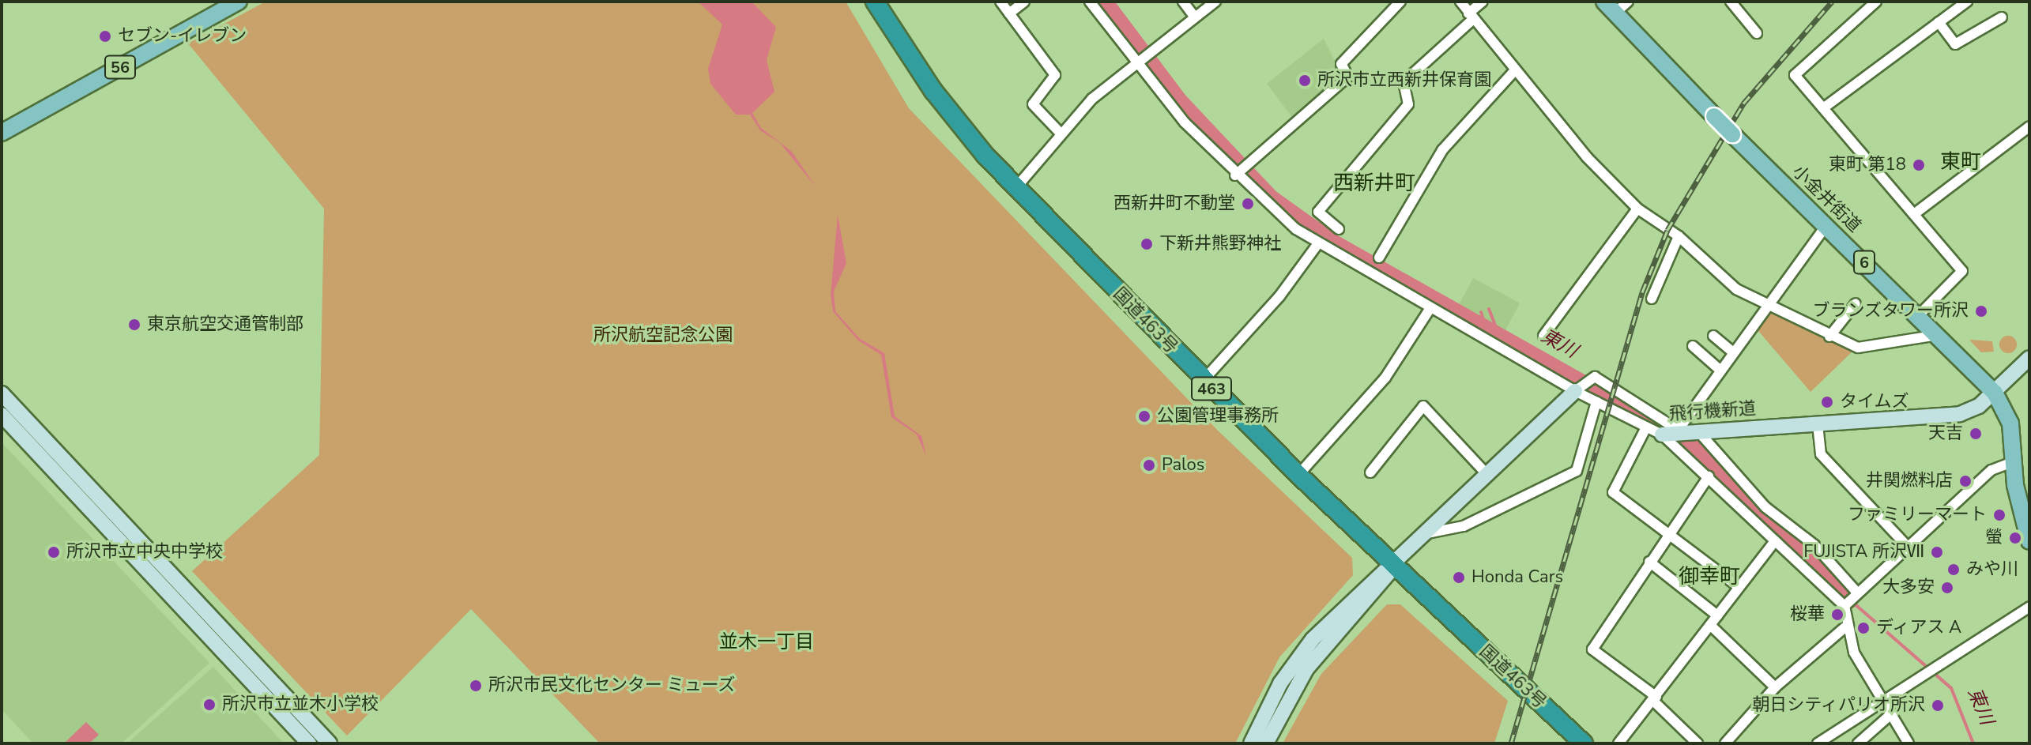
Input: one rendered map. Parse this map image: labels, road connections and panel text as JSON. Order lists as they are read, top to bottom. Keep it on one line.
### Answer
{"streets":{"highway":["国道463号","463"],"main road":["56","小金井街道","6"],"street":["飛行機新道"]},"crossings":[["小金井街道","飛行機新道"]],"districts":["東町","西新井町","御幸町","並木一丁目"],"water":["東川"],"parks":["所沢航空記念公園"],"places":["セブン-イレブン","所沢市立西新井保育園","東町 第18","西新井町不動堂","下新井熊野神社","ブランズタワー所沢","東京航空交通管制部","タイムズ","公園管理事務所","天吉","Palos","井関燃料店","ファミリーマート","螢","所沢市立中央中学校","FUJISTA 所沢Ⅶ","みや川","Honda Cars","大多安","桜華","ディアス A","所沢市民文化センター ミューズ","所沢市立並木小学校","朝日シティパリオ所沢"]}
